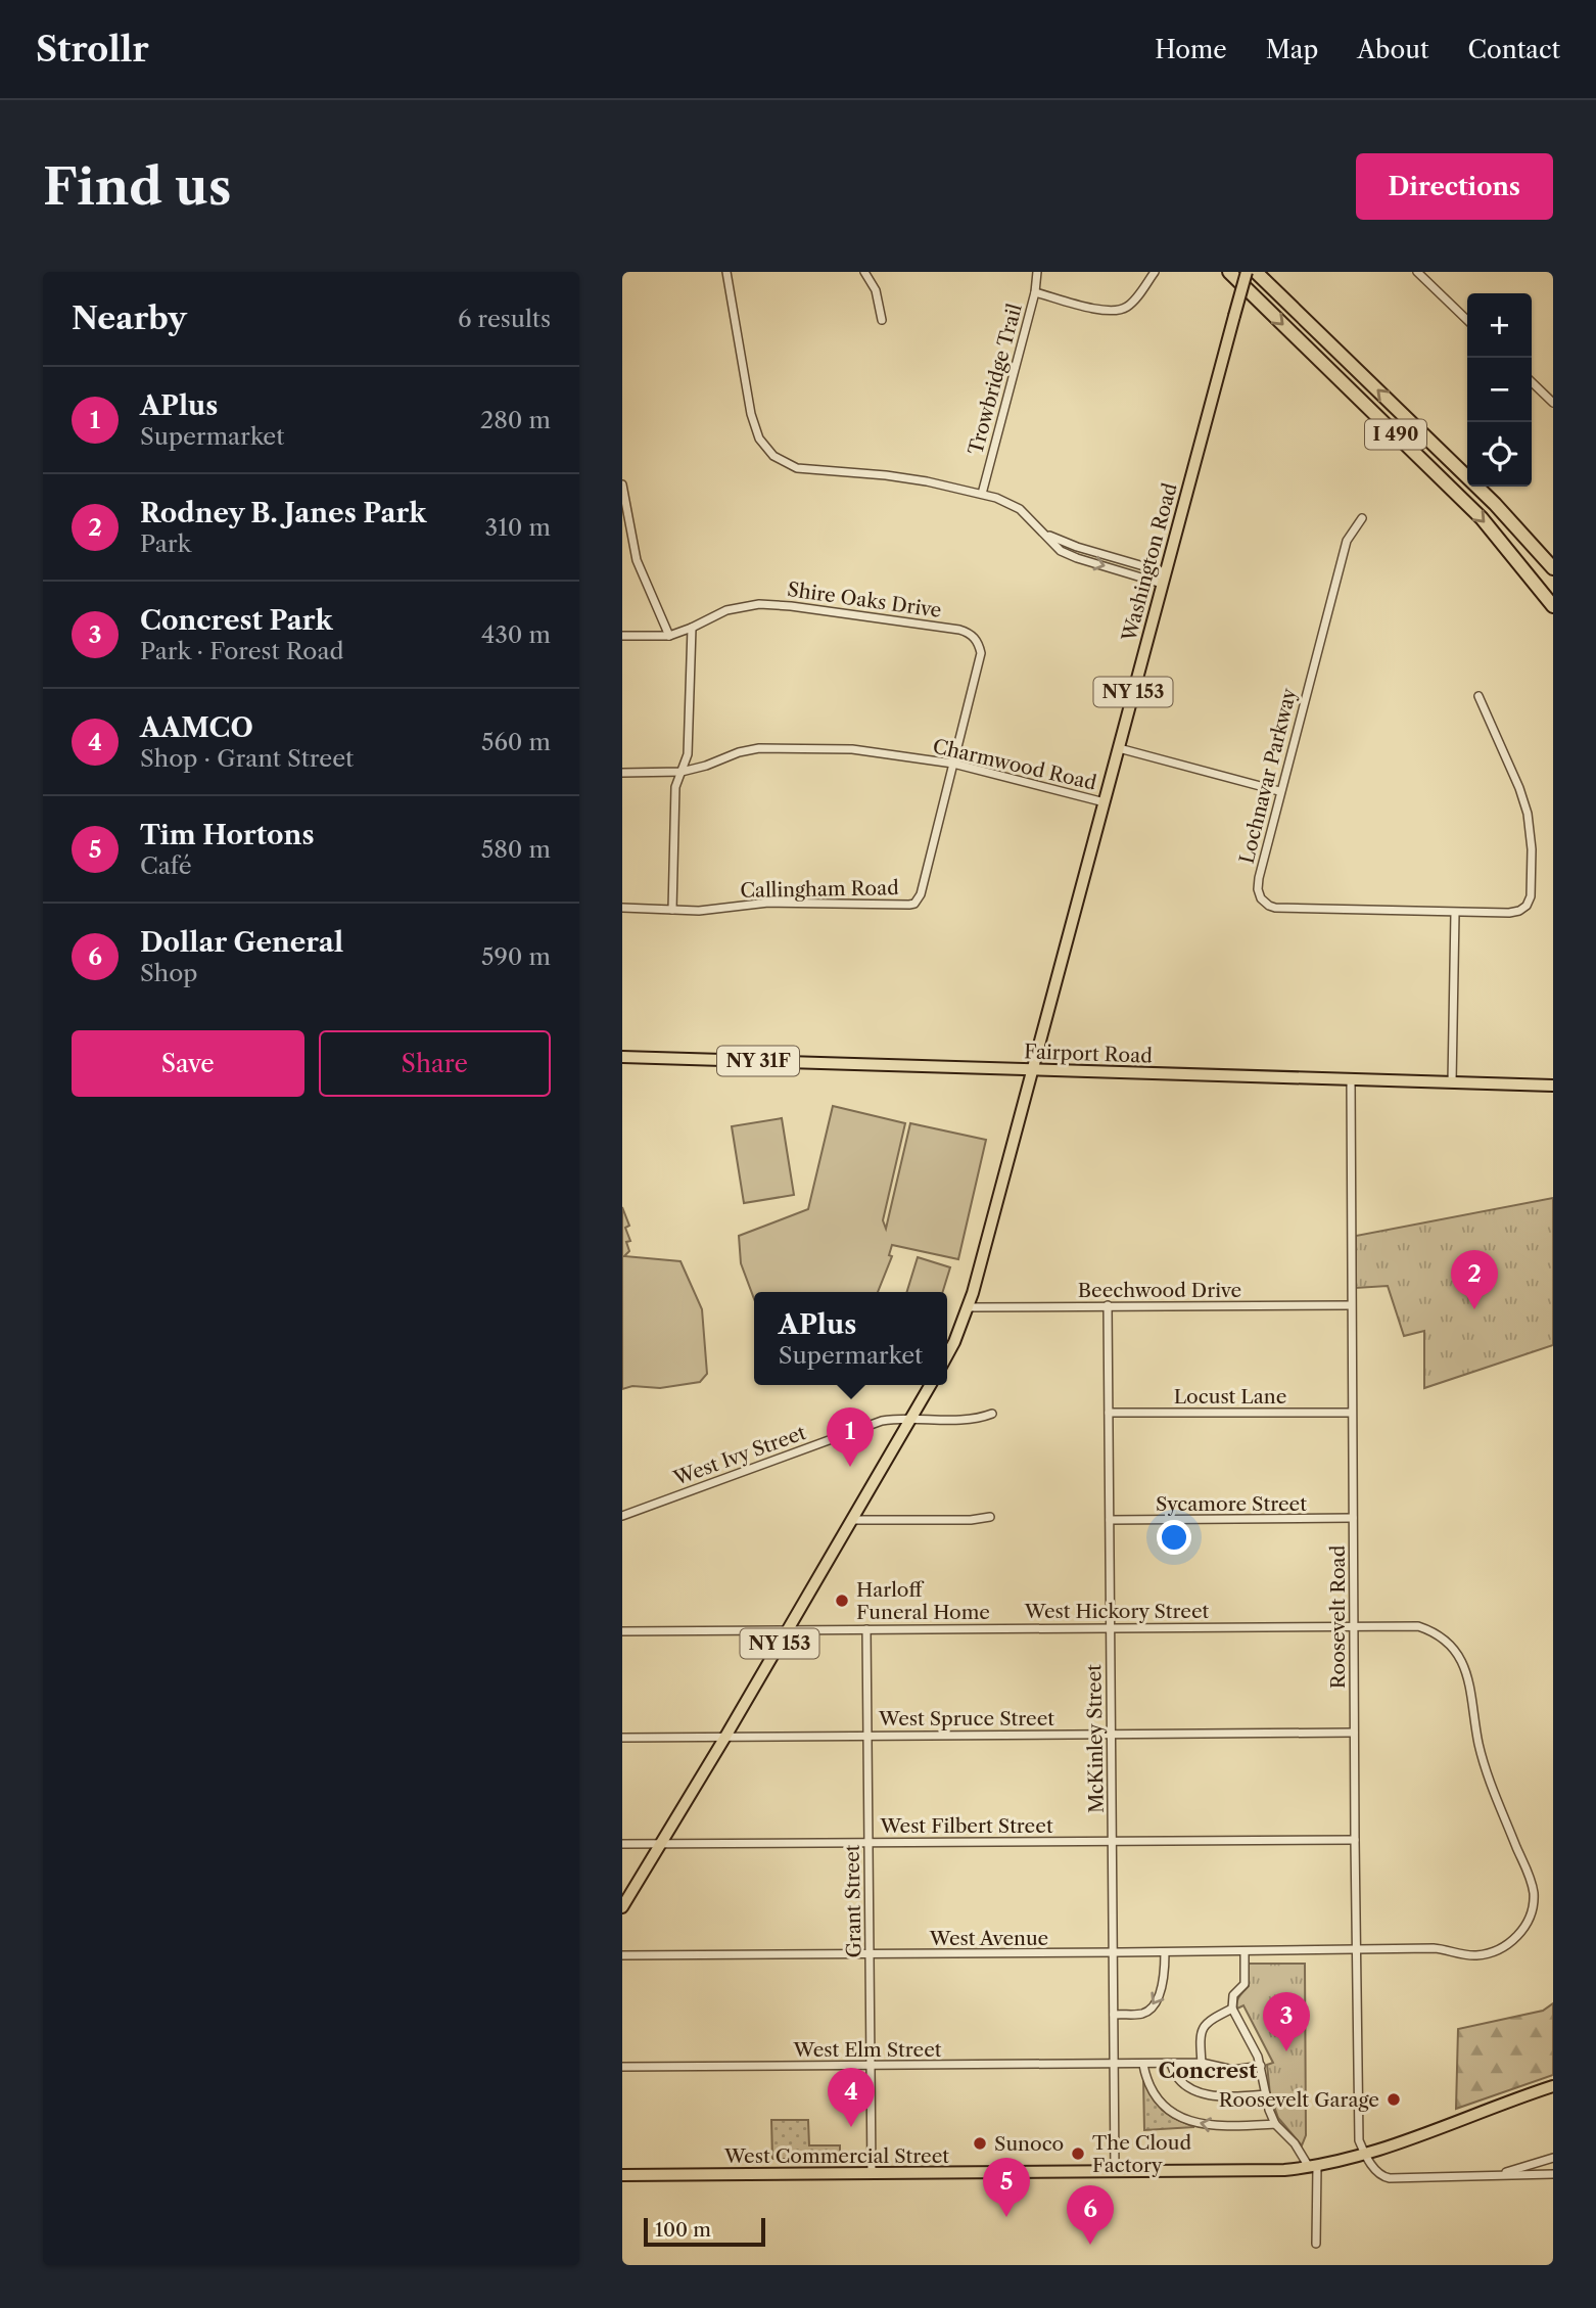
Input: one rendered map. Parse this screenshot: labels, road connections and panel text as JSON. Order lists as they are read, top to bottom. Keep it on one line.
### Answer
{"streets":{"highway":["I 490"],"main road":["Washington Road","NY 153","Fairport Road","NY 31F","West Commercial Street"],"street":["Trowbridge Trail","Shire Oaks Drive","Charmwood Road","Lochnavar Parkway","Callingham Road","Beechwood Drive","Locust Lane","West Ivy Street","Sycamore Street","West Hickory Street","Roosevelt Road","West Spruce Street","McKinley Street","West Filbert Street","Grant Street","West Avenue","West Elm Street"]},"crossings":[["Washington Road","NY 153"],["Washington Road","Charmwood Road"],["Washington Road","Fairport Road"],["Shire Oaks Drive","Charmwood Road"],["Shire Oaks Drive","Callingham Road"],["NY 153","Fairport Road"],["NY 153","Beechwood Drive"],["NY 153","West Ivy Street"],["NY 153","West Hickory Street"],["NY 153","West Spruce Street"],["NY 153","West Filbert Street"],["Charmwood Road","Callingham Road"],["Fairport Road","Roosevelt Road"],["Beechwood Drive","Roosevelt Road"],["Beechwood Drive","McKinley Street"],["Locust Lane","Roosevelt Road"],["Locust Lane","McKinley Street"],["Sycamore Street","Roosevelt Road"],["Sycamore Street","McKinley Street"],["West Hickory Street","Roosevelt Road"],["West Hickory Street","McKinley Street"],["West Hickory Street","Grant Street"],["West Hickory Street","West Avenue"],["Roosevelt Road","West Spruce Street"],["Roosevelt Road","West Filbert Street"],["Roosevelt Road","West Avenue"],["Roosevelt Road","West Commercial Street"],["West Spruce Street","McKinley Street"],["West Spruce Street","Grant Street"],["McKinley Street","West Filbert Street"],["McKinley Street","West Avenue"],["McKinley Street","West Elm Street"],["McKinley Street","West Commercial Street"],["West Filbert Street","Grant Street"],["Grant Street","West Avenue"],["Grant Street","West Elm Street"],["Grant Street","West Commercial Street"]],"districts":["Concrest"],"places":["Harloff Funeral Home","Roosevelt Garage","Sunoco","The Cloud Factory"],"scale_bar":"100 m","page":{"header":"Strollr","nav":["Home","Map","About","Contact"],"buttons":["Directions",["Save","Share"]],"title":"Find us","heading":["Nearby","6 results"],"map_buttons":["+","−"],"list":[{"mark":"1","name":"APlus","note":"Supermarket","value":"280 m"},{"mark":"2","name":"Rodney B. Janes Park","note":"Park","value":"310 m"},{"mark":"3","name":"Concrest Park","note":"Park · Forest Road","value":"430 m"},{"mark":"4","name":"AAMCO","note":"Shop · Grant Street","value":"560 m"},{"mark":"5","name":"Tim Hortons","note":"Café","value":"580 m"},{"mark":"6","name":"Dollar General","note":"Shop","value":"590 m"}],"pins":["2","1","3","4","5","6"],"popup":["APlus","Supermarket"],"scale":"100 m"}}
